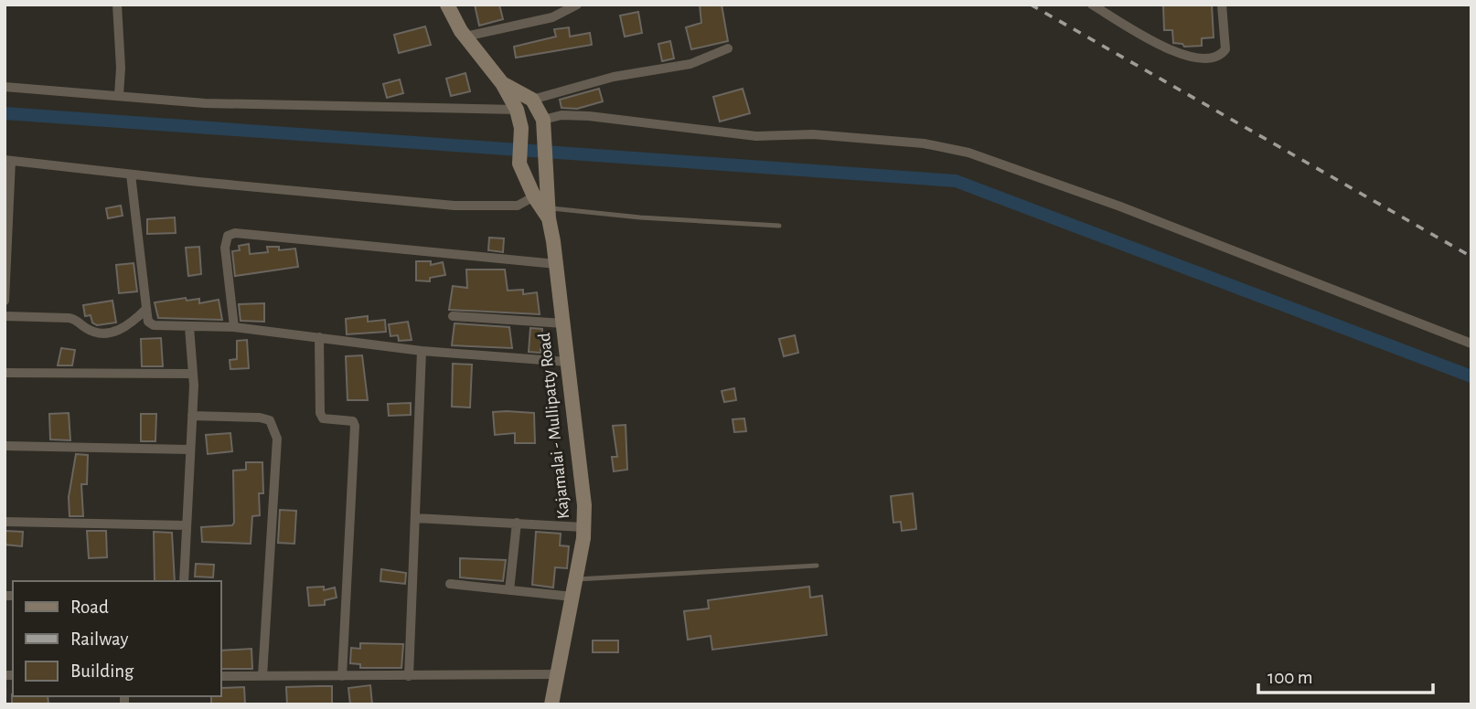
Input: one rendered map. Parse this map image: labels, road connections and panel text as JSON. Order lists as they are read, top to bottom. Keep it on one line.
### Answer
{"streets":{"main road":["Kajamalai - Mullipatty Road"]},"legend":["Road","Railway","Building"],"scale_bar":"100 m"}
